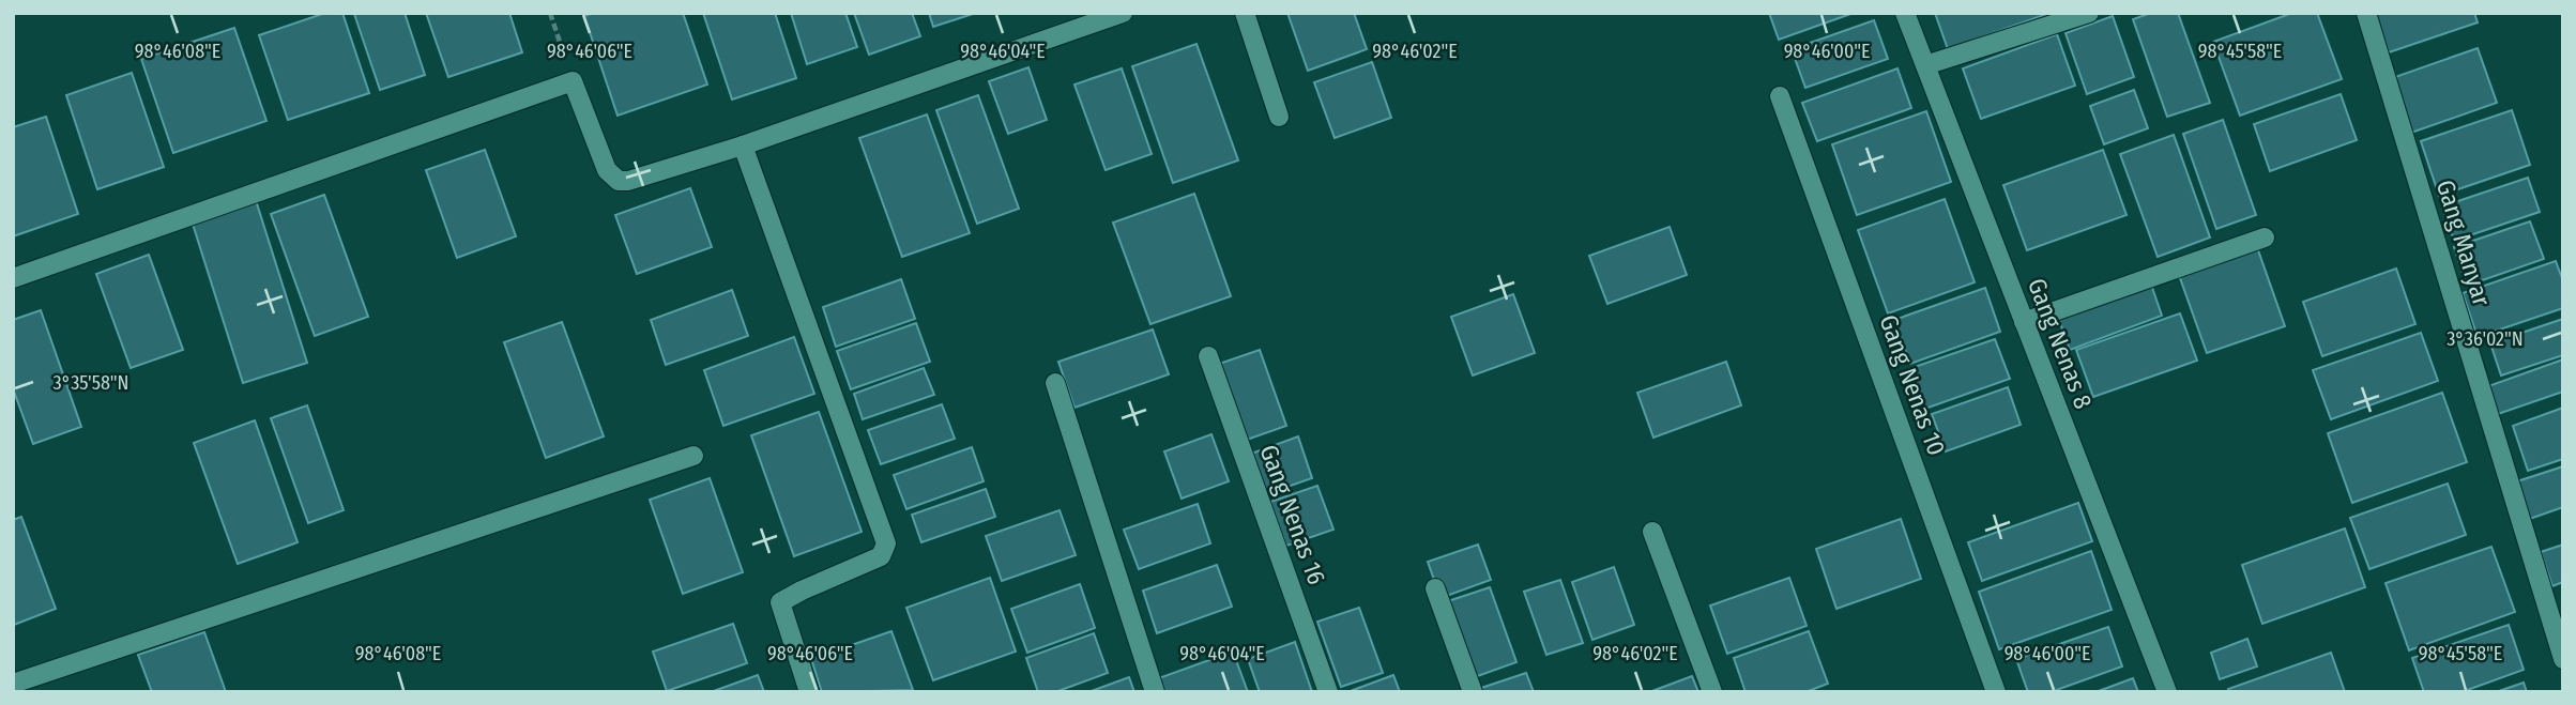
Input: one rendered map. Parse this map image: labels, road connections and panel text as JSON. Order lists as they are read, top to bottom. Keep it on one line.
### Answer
{"streets":{"street":["Gang Manyar","Gang Nenas 8","Gang Nenas 10","Gang Nenas 16"]},"coordinates":["98°46'08\"E","98°46'06\"E","98°46'04\"E","98°46'02\"E","98°46'00\"E","98°45'58\"E","3°36'02\"N","3°35'58\"N"]}
